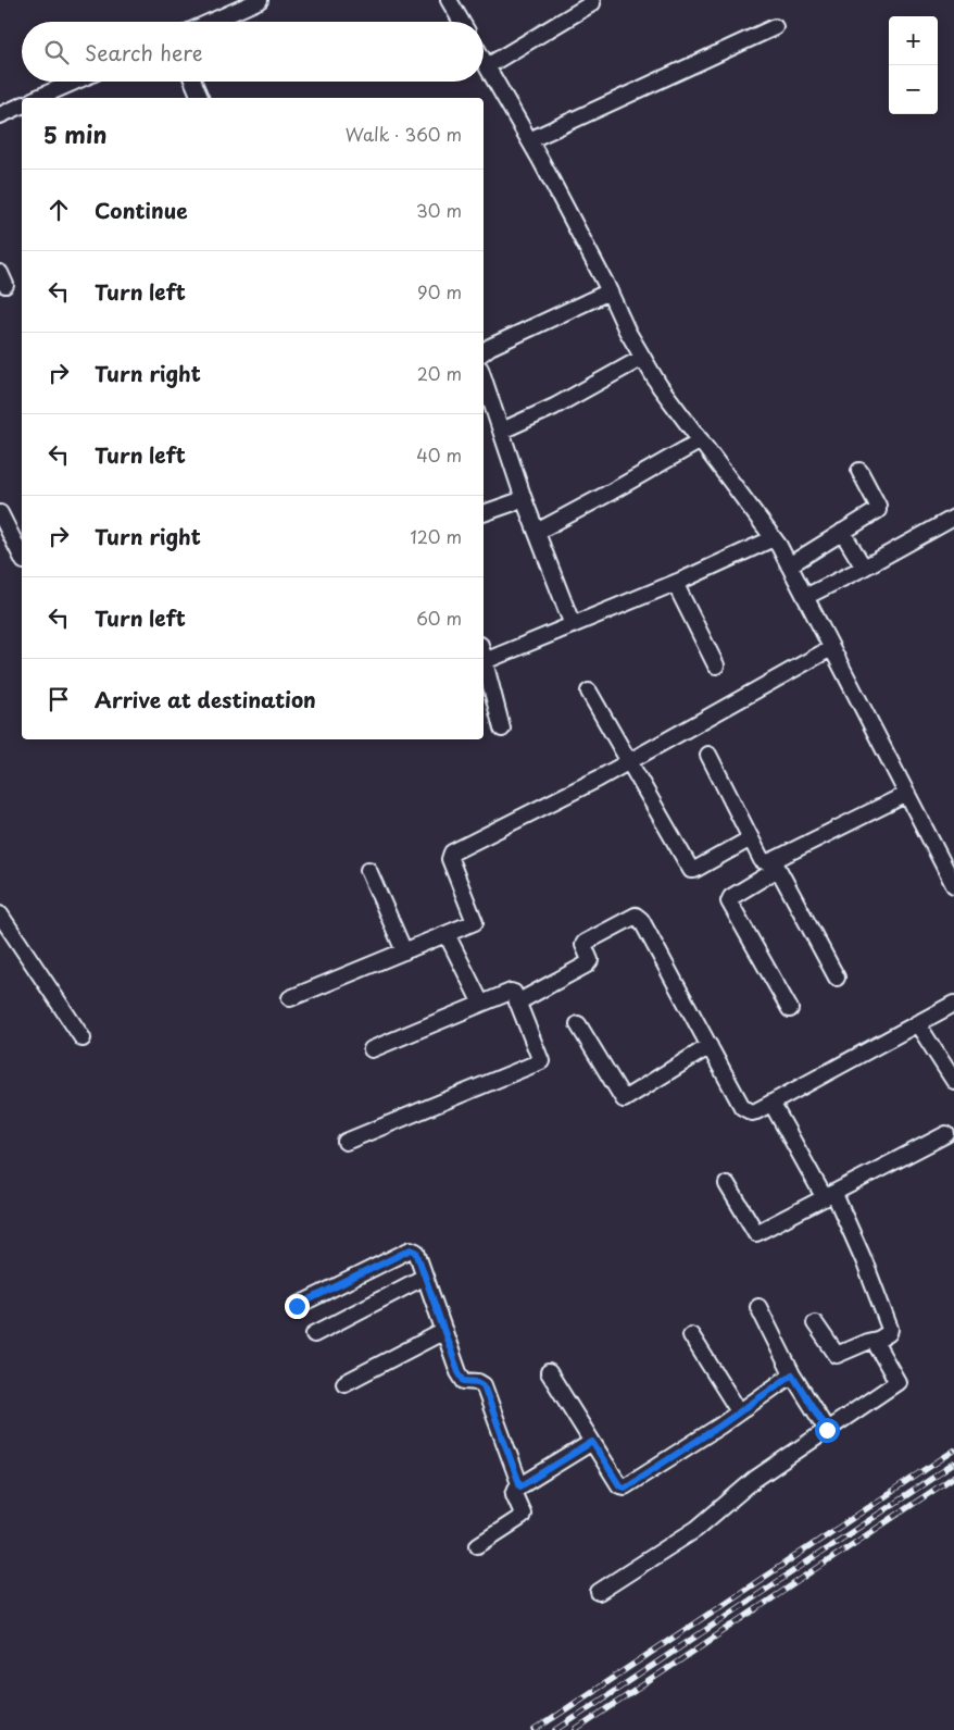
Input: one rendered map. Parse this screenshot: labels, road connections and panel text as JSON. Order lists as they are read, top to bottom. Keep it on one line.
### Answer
{"page":{"map_buttons":["+","−"],"search":"Search here","heading":["5 min","Walk · 360 m"],"list":[["Continue","30 m"],["Turn left","90 m"],["Turn right","20 m"],["Turn left","40 m"],["Turn right","120 m"],["Turn left","60 m"],"Arrive at destination"]}}
